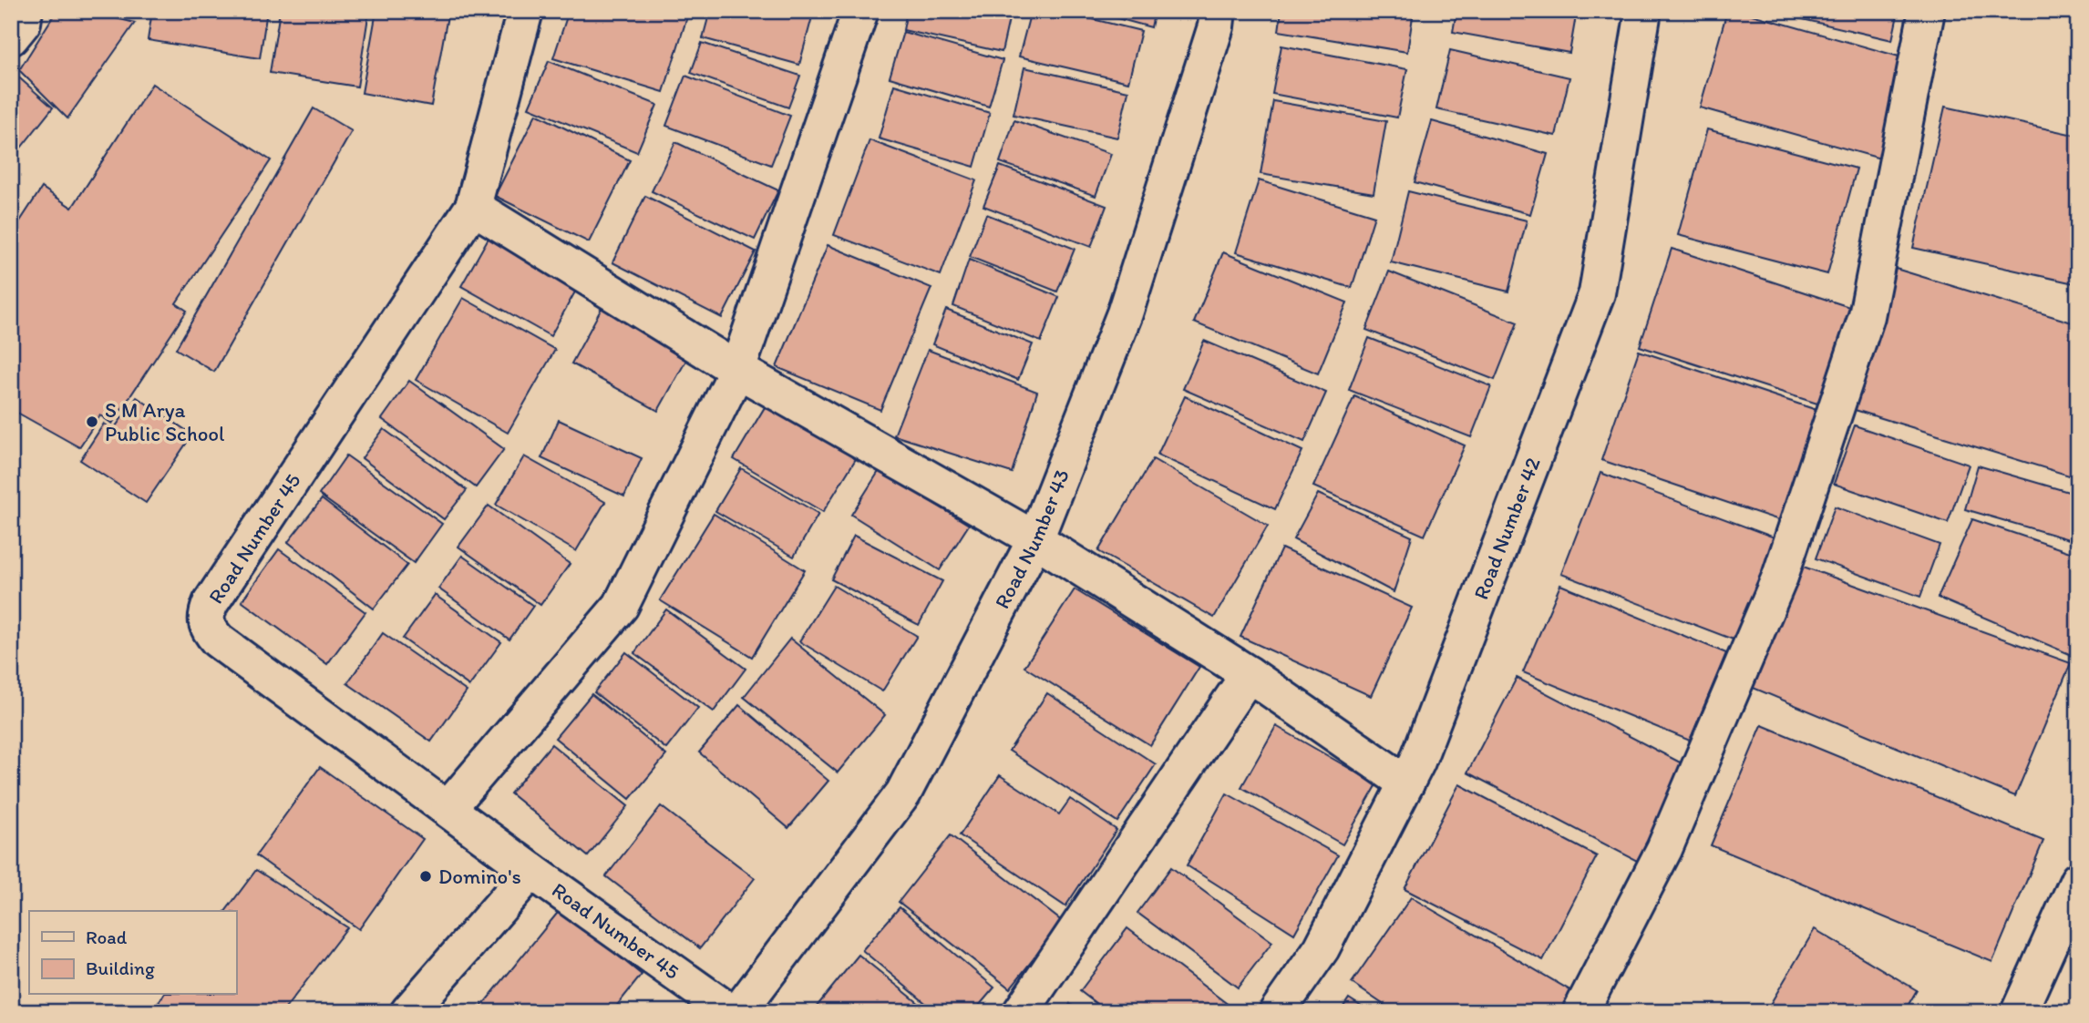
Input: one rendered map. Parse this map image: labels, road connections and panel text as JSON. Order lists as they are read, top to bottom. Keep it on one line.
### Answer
{"streets":{"street":["Road Number 42","Road Number 43","Road Number 45"]},"places":["S M Arya Public School","Domino's"],"legend":["Road","Building"]}
